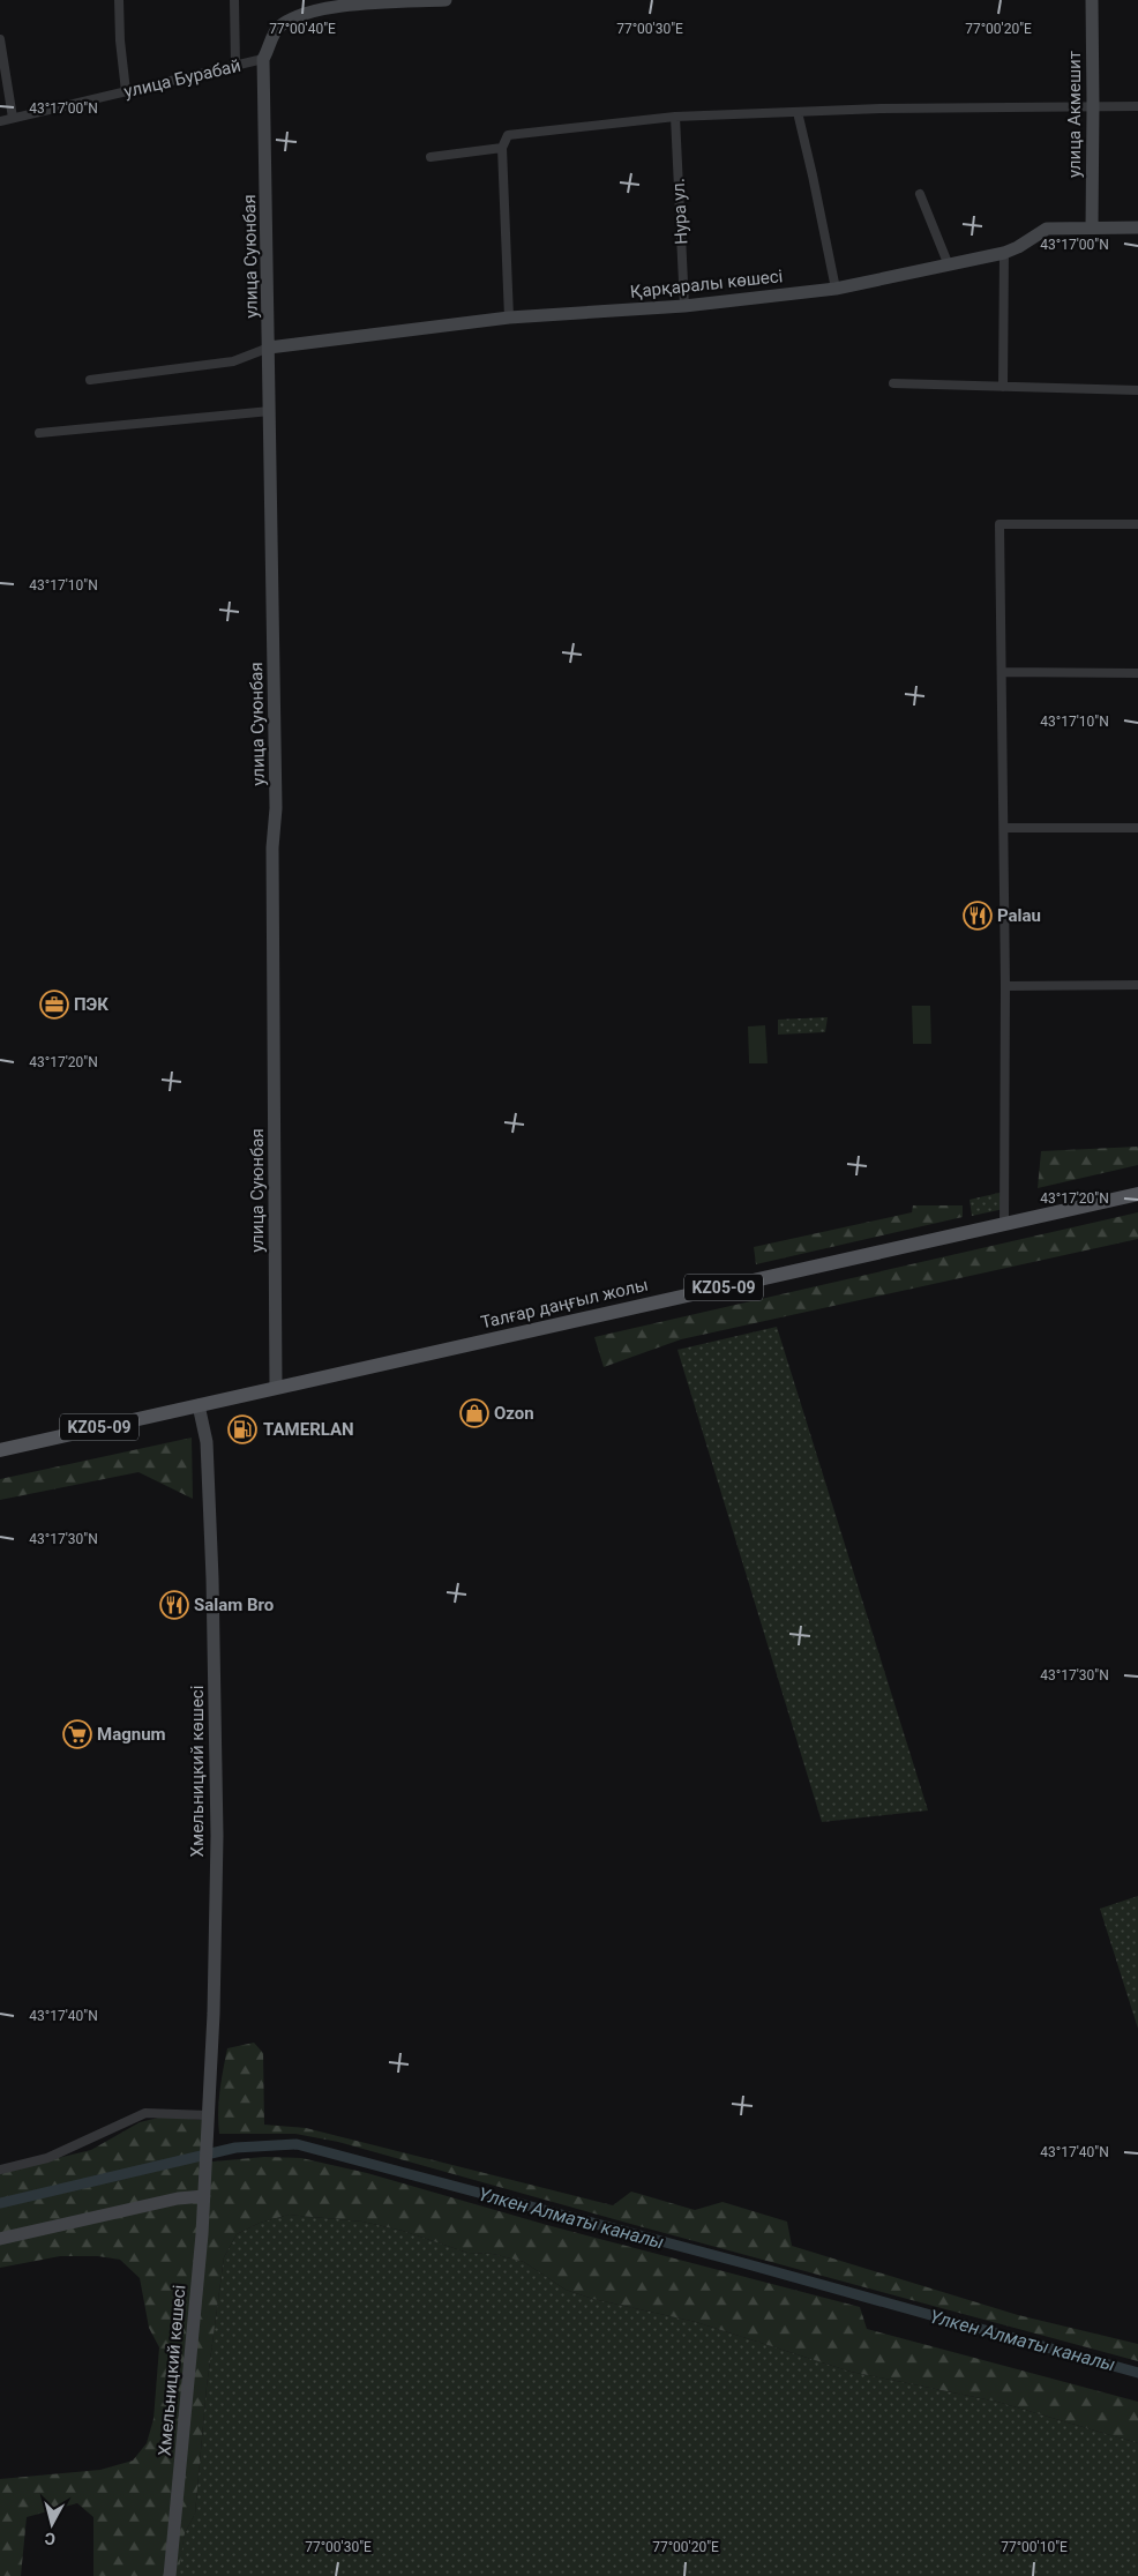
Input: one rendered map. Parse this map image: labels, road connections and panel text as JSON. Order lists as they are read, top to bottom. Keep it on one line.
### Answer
{"streets":{"main road":["KZ05-09","Талғар даңғыл жолы"],"street":["улица Бурабай","улица Акмешит","Нура ул.","улица Суюнбая","Қарқаралы көшесі","Хмельницкий көшесі"]},"crossings":[["улица Бурабай","улица Суюнбая"],["улица Акмешит","Қарқаралы көшесі"],["Нура ул.","Қарқаралы көшесі"],["улица Суюнбая","Қарқаралы көшесі"],["улица Суюнбая","Талғар даңғыл жолы"],["Талғар даңғыл жолы","Хмельницкий көшесі"]],"water":["Үлкен Алматы каналы"],"places":{"restaurant":["Palau","Salam Bro"],"office":["ПЭК"],"shop":["Ozon"],"fuel station":["TAMERLAN"],"supermarket":["Magnum"]},"north":"bottom","coordinates":["77°00'40\"E","77°00'30\"E","77°00'20\"E","43°17'00\"N","43°17'10\"N","43°17'20\"N","43°17'30\"N","43°17'40\"N","77°00'10\"E"]}
